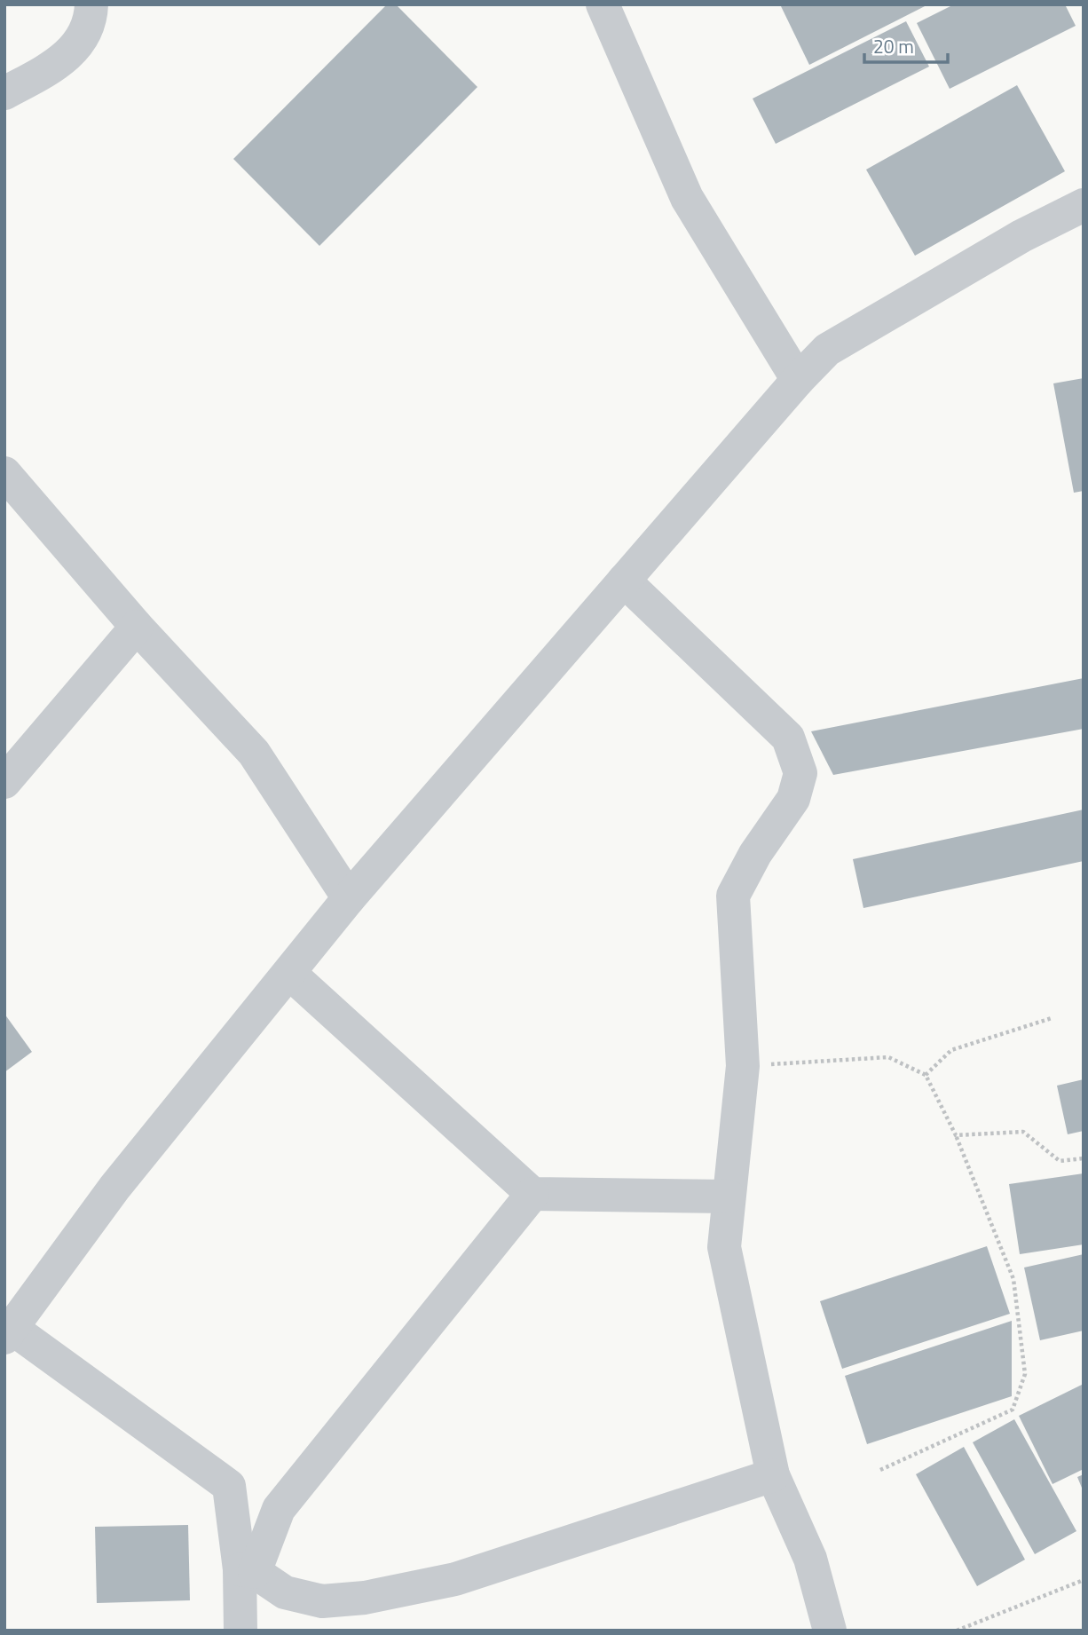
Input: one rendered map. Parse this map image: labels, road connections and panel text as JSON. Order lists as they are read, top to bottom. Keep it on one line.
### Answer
{"scale_bar":"20 m"}
